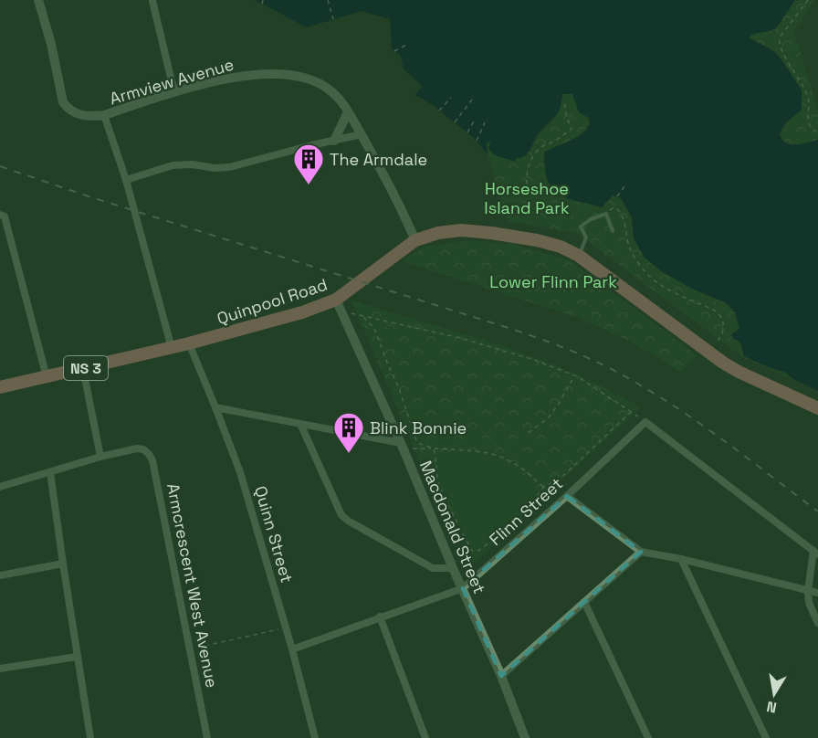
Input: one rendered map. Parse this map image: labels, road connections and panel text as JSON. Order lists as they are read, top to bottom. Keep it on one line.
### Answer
{"streets":{"main road":["Quinpool Road","NS 3"],"street":["Armview Avenue","Flinn Street","Macdonald Street","Quinn Street","Armcrescent West Avenue"]},"crossings":[["Armview Avenue","Quinpool Road"],["Quinpool Road","Macdonald Street"],["Quinpool Road","Quinn Street"],["Flinn Street","Macdonald Street"],["Flinn Street","Quinn Street"]],"parks":["Horseshoe Island Park","Lower Flinn Park"],"places":{"building":["The Armdale","Blink Bonnie"]},"north":"bottom"}
